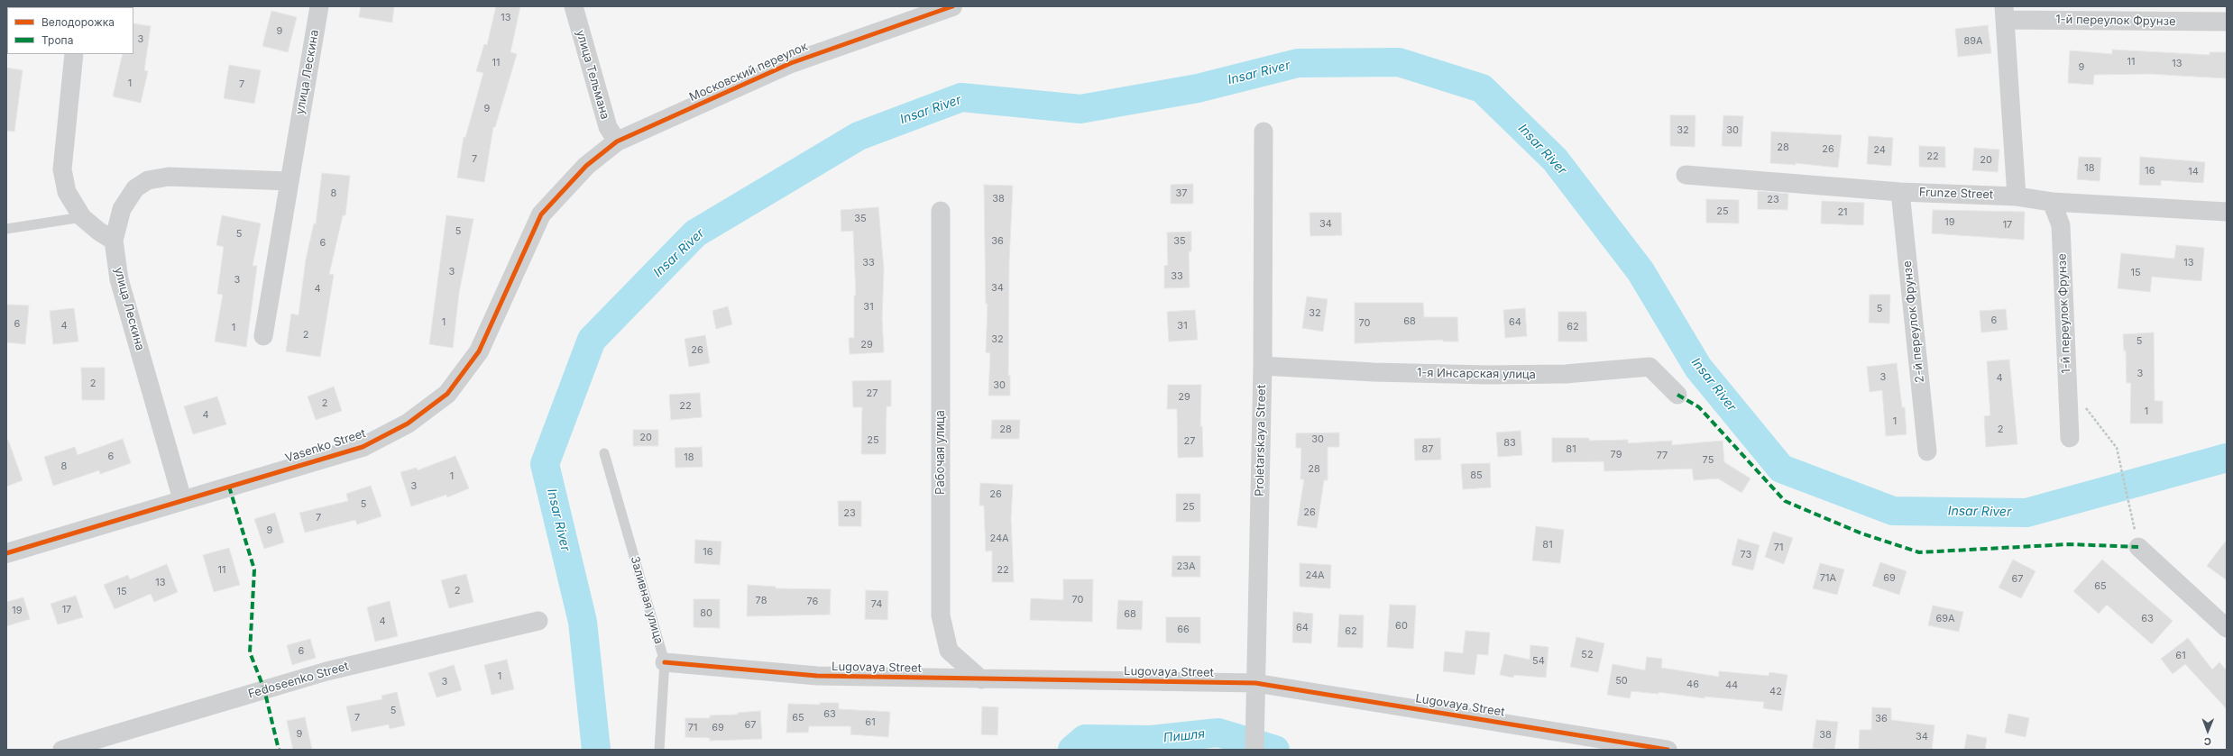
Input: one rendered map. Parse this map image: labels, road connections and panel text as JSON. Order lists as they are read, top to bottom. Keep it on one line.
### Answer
{"streets":{"street":["1-й переулок Фрунзе","улица Лескина","Московский переулок","улица Тельмана","Frunze Street","2-й переулок Фрунзе","1-я Инсарская улица","Proletarskaya Street","Vasenko Street","Рабочая улица","Lugovaya Street","Fedoseenko Street"],"lane":["Заливная улица"]},"crossings":[["1-й переулок Фрунзе","Frunze Street"],["улица Лескина","Vasenko Street"],["Московский переулок","улица Тельмана"],["Московский переулок","Vasenko Street"],["улица Тельмана","Vasenko Street"],["Frunze Street","2-й переулок Фрунзе"],["1-я Инсарская улица","Proletarskaya Street"],["Proletarskaya Street","Lugovaya Street"],["Рабочая улица","Lugovaya Street"],["Заливная улица","Lugovaya Street"]],"water":["Insar River","Пишля"],"house_numbers":["13","9","3","89А","11","11","13","9","1","7","9","32","30","28","26","24","22","7","20","18","16","14","8","37","38","23","25","21","35","19","34","17","5","5","36","35","6","33","13","3","15","33","3","34","4","31","5","32","6","68","1","64","70","6","4","31","62","1","2","32","5","29","26","3","3","4","2","30","27","29","2","22","1","4","1","28","2","20","30","25","27","83","87","81","79","77","6","18","75","8","28","85","1","3","26","5","25","26","23","7","9","24А","81","71","16","73","23А","11","22","24А","71А","69","67","13","65","2","15","70","78","76","74","17","19","80","68","69А","63","4","60","64","66","62","6","52","61","54","1","50","3","46","44","42","5","63","7","65","36","61","67","71","69","9","38","34"],"legend":["Велодорожка","Тропа"],"north":"bottom"}
